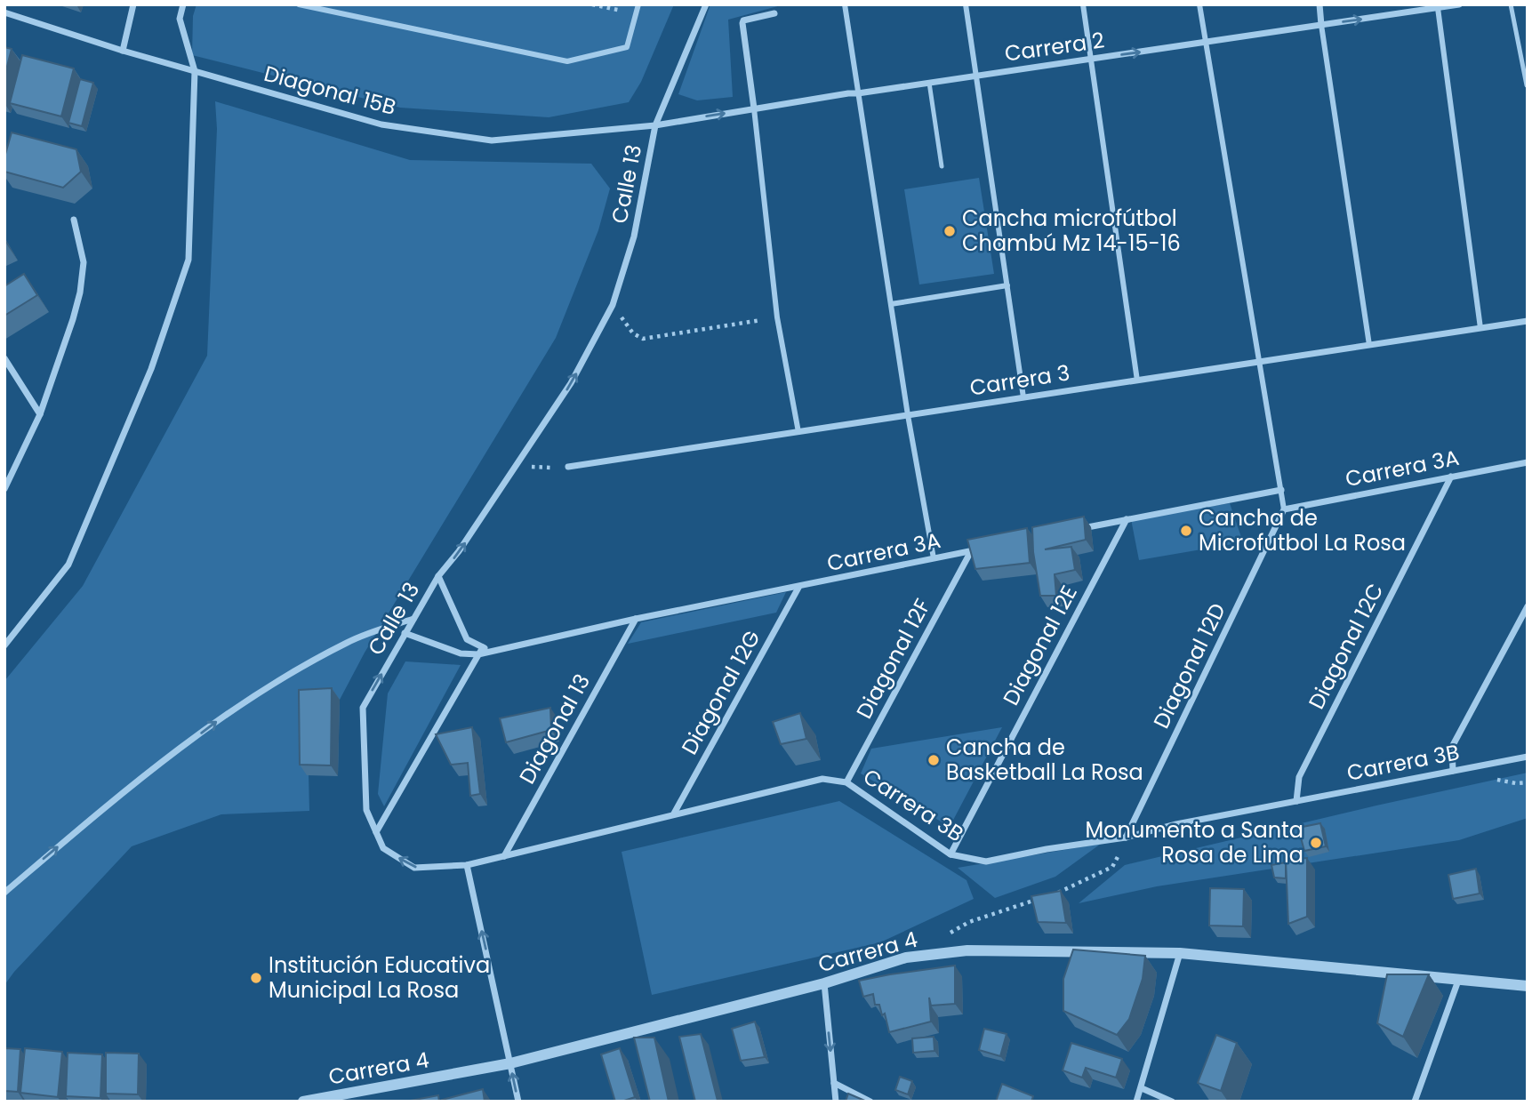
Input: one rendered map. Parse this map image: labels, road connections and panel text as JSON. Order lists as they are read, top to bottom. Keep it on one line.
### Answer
{"streets":{"street":["Carrera 2","Diagonal 15B","Calle 13","Carrera 3","Carrera 3A","Diagonal 12E","Diagonal 12C","Diagonal 12F","Diagonal 12D","Diagonal 12G","Diagonal 13","Carrera 3B","Carrera 4"]},"crossings":[["Carrera 2","Diagonal 15B"],["Carrera 2","Calle 13"],["Diagonal 15B","Calle 13"],["Calle 13","Carrera 3A"],["Calle 13","Carrera 3B"],["Carrera 3A","Diagonal 12C"],["Carrera 3A","Diagonal 12F"],["Carrera 3A","Diagonal 12D"],["Carrera 3A","Diagonal 12G"],["Carrera 3A","Diagonal 13"],["Diagonal 12E","Carrera 3B"],["Diagonal 12C","Carrera 3B"],["Diagonal 12F","Carrera 3B"],["Diagonal 12D","Carrera 3B"],["Diagonal 12G","Carrera 3B"],["Diagonal 13","Carrera 3B"]],"one_way":["Carrera 2","Calle 13"],"places":["Cancha microfútbol Chambú Mz 14-15-16","Cancha de Microfutbol La Rosa","Cancha de Basketball La Rosa","Monumento a Santa Rosa de Lima","Institución Educativa Municipal La Rosa"]}
